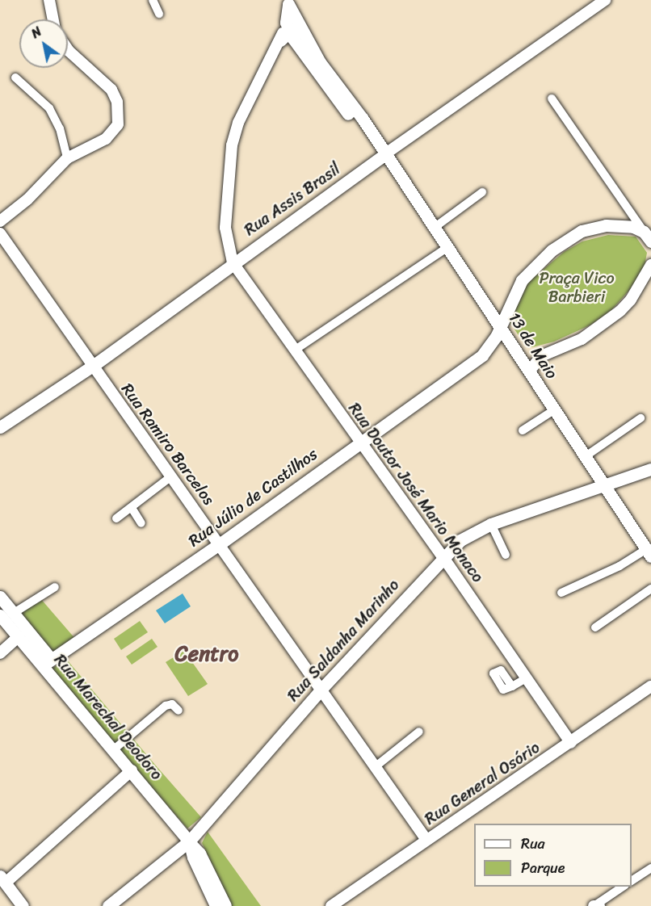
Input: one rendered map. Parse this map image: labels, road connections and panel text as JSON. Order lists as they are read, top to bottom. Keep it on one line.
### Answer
{"streets":{"main road":["Rua Assis Brasil","13 de Maio","Rua Júlio de Castilhos","Rua Saldanha Marinho","Rua Marechal Deodoro"],"street":["Rua Ramiro Barcelos","Rua Doutor José Mario Monaco","Rua General Osório"]},"crossings":[["Rua Assis Brasil","13 de Maio"],["Rua Assis Brasil","Rua Ramiro Barcelos"],["Rua Assis Brasil","Rua Doutor José Mario Monaco"],["13 de Maio","Rua Júlio de Castilhos"],["13 de Maio","Rua Saldanha Marinho"],["Rua Ramiro Barcelos","Rua Júlio de Castilhos"],["Rua Ramiro Barcelos","Rua Saldanha Marinho"],["Rua Ramiro Barcelos","Rua General Osório"],["Rua Doutor José Mario Monaco","Rua Júlio de Castilhos"],["Rua Doutor José Mario Monaco","Rua Saldanha Marinho"],["Rua Doutor José Mario Monaco","Rua General Osório"],["Rua Júlio de Castilhos","Rua Marechal Deodoro"],["Rua Saldanha Marinho","Rua Marechal Deodoro"]],"districts":["Centro"],"parks":["Praça Vico Barbieri"],"legend":["Rua","Parque"],"north":"top left"}
